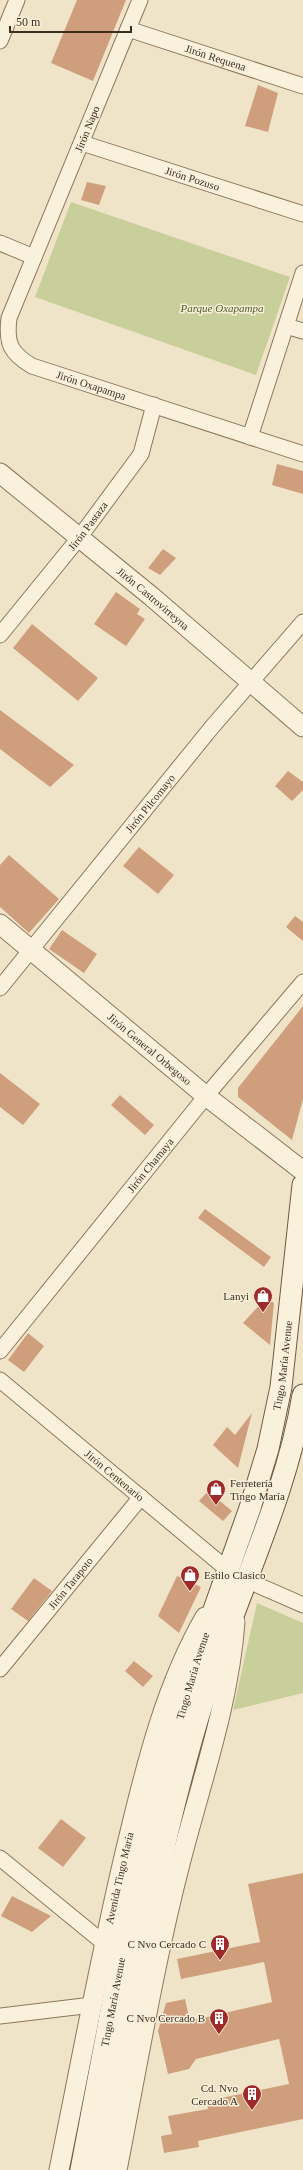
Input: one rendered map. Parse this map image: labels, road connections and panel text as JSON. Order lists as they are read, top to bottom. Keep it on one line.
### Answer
{"streets":{"main road":["Tingo María Avenue"],"street":["Jirón Requena","Jirón Napo","Jirón Pozuso","Jirón Oxapampa","Jirón Pastaza","Jirón Castrovirreyna","Jirón Pilcomayo","Jirón General Orbegoso","Jirón Chamaya","Jirón Centenario","Jirón Tarapoto","Avenida Tingo María"]},"crossings":[["Jirón Requena","Jirón Napo"],["Jirón Napo","Jirón Pozuso"],["Jirón Napo","Jirón Oxapampa"],["Jirón Oxapampa","Jirón Pastaza"],["Jirón Pastaza","Jirón Castrovirreyna"],["Jirón Castrovirreyna","Jirón Pilcomayo"],["Jirón Pilcomayo","Jirón General Orbegoso"],["Jirón General Orbegoso","Jirón Chamaya"],["Tingo María Avenue","Jirón Centenario"],["Tingo María Avenue","Avenida Tingo María"],["Jirón Centenario","Jirón Tarapoto"]],"parks":["Parque Oxapampa"],"places":{"shop":["Lanyi","Ferretería Tingo María","Estilo Clasico"],"building":["C Nvo Cercado C","C Nvo Cercado B","Cd. Nvo Cercado A"]},"scale_bar":"50 m"}
